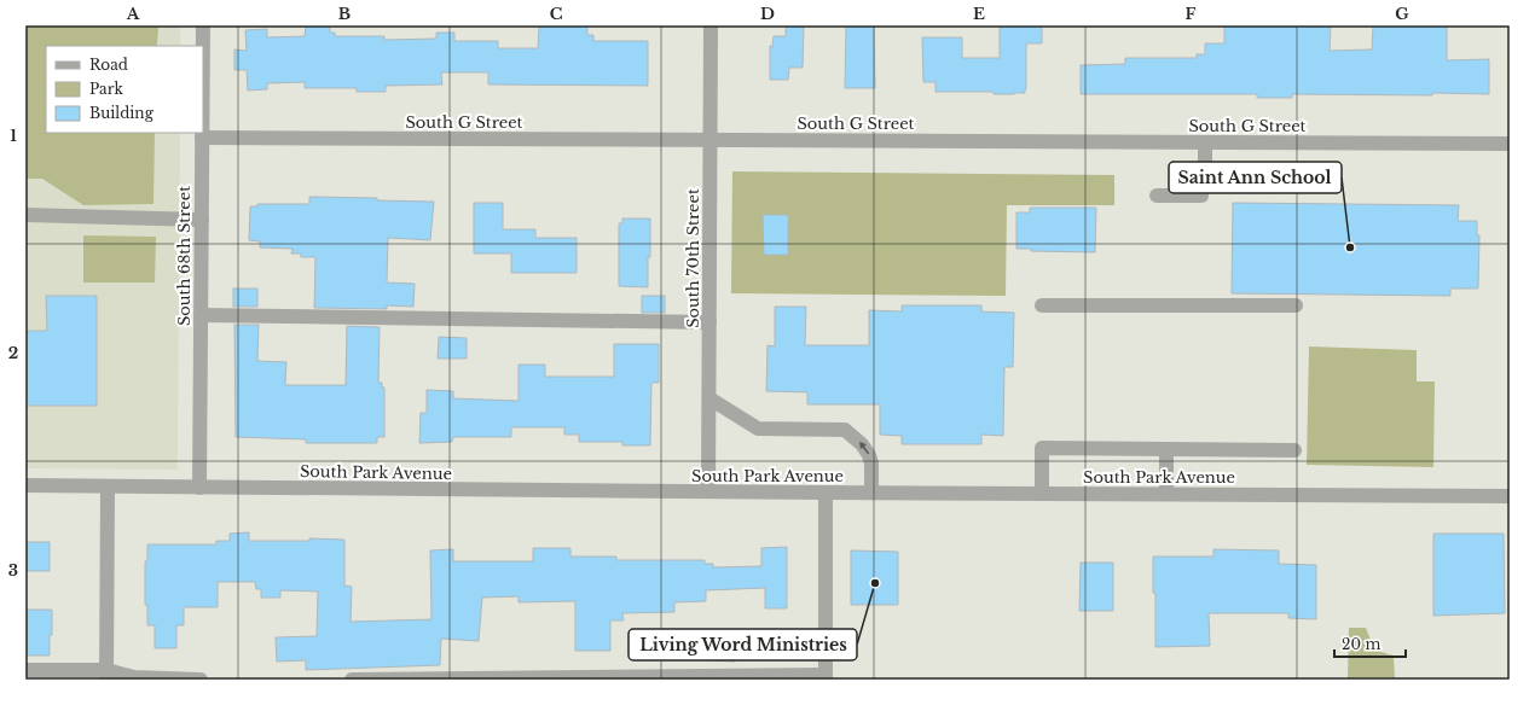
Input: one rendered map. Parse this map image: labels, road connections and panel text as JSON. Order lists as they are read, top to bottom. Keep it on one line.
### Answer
{"streets":{"street":["South G Street","South 68th Street","South 70th Street","South Park Avenue"]},"crossings":[["South G Street","South 68th Street"],["South G Street","South 70th Street"],["South 68th Street","South Park Avenue"],["South 70th Street","South Park Avenue"]],"places":["Saint Ann School","Living Word Ministries"],"legend":["Road","Park","Building"],"scale_bar":"20 m","grid":{"columns":["A","B","C","D","E","F","G"],"rows":["1","2","3"]}}
